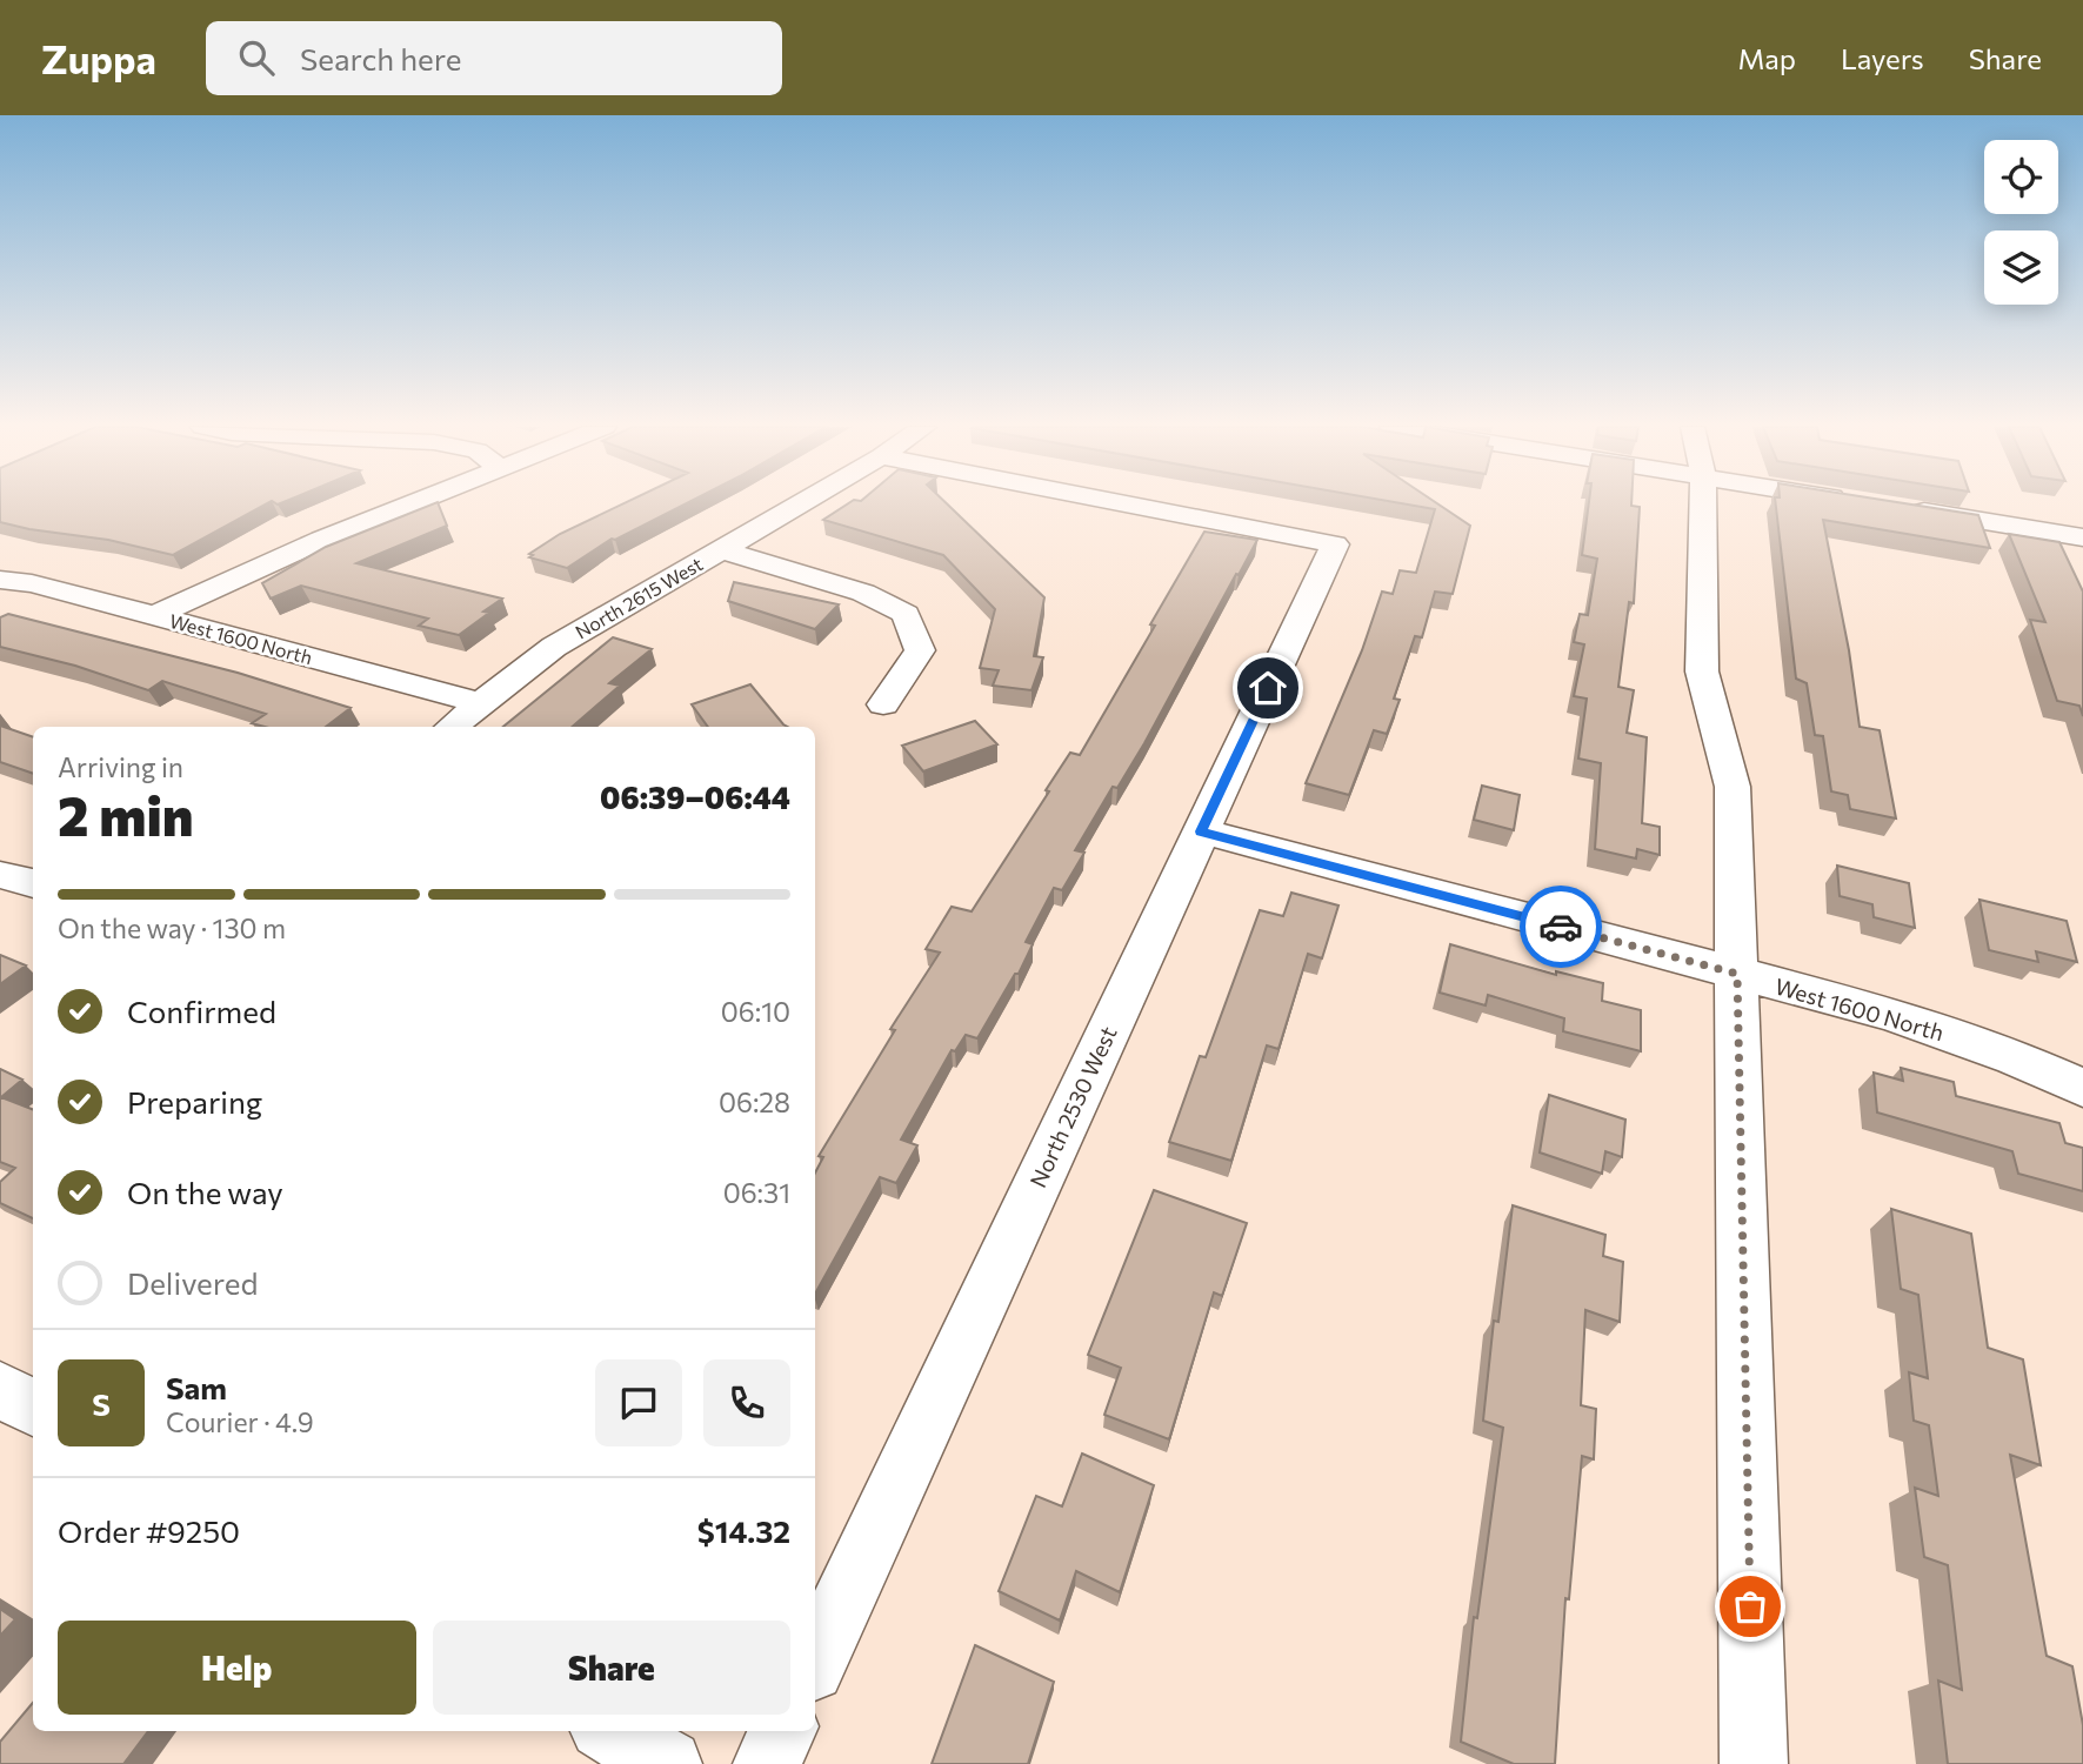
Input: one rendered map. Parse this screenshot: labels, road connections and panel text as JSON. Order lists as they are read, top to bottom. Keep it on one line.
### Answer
{"streets":{"street":["North 2615 West","West 1600 North","North 2530 West"]},"crossings":[["North 2615 West","West 1600 North"],["West 1600 North","North 2530 West"]],"page":{"header":"Zuppa","search":"Search here","nav":["Map","Layers","Share"],"heading":["2 min","Arriving in","06:39–06:44"],"panel":["Sam","Courier · 4.9","Order #9250","$14.32"],"bar":"On the way · 130 m","list":[["Confirmed","06:10"],["Preparing","06:28"],["On the way","06:31"],"Delivered"],"round":"S","buttons":["Help","Share"]}}
